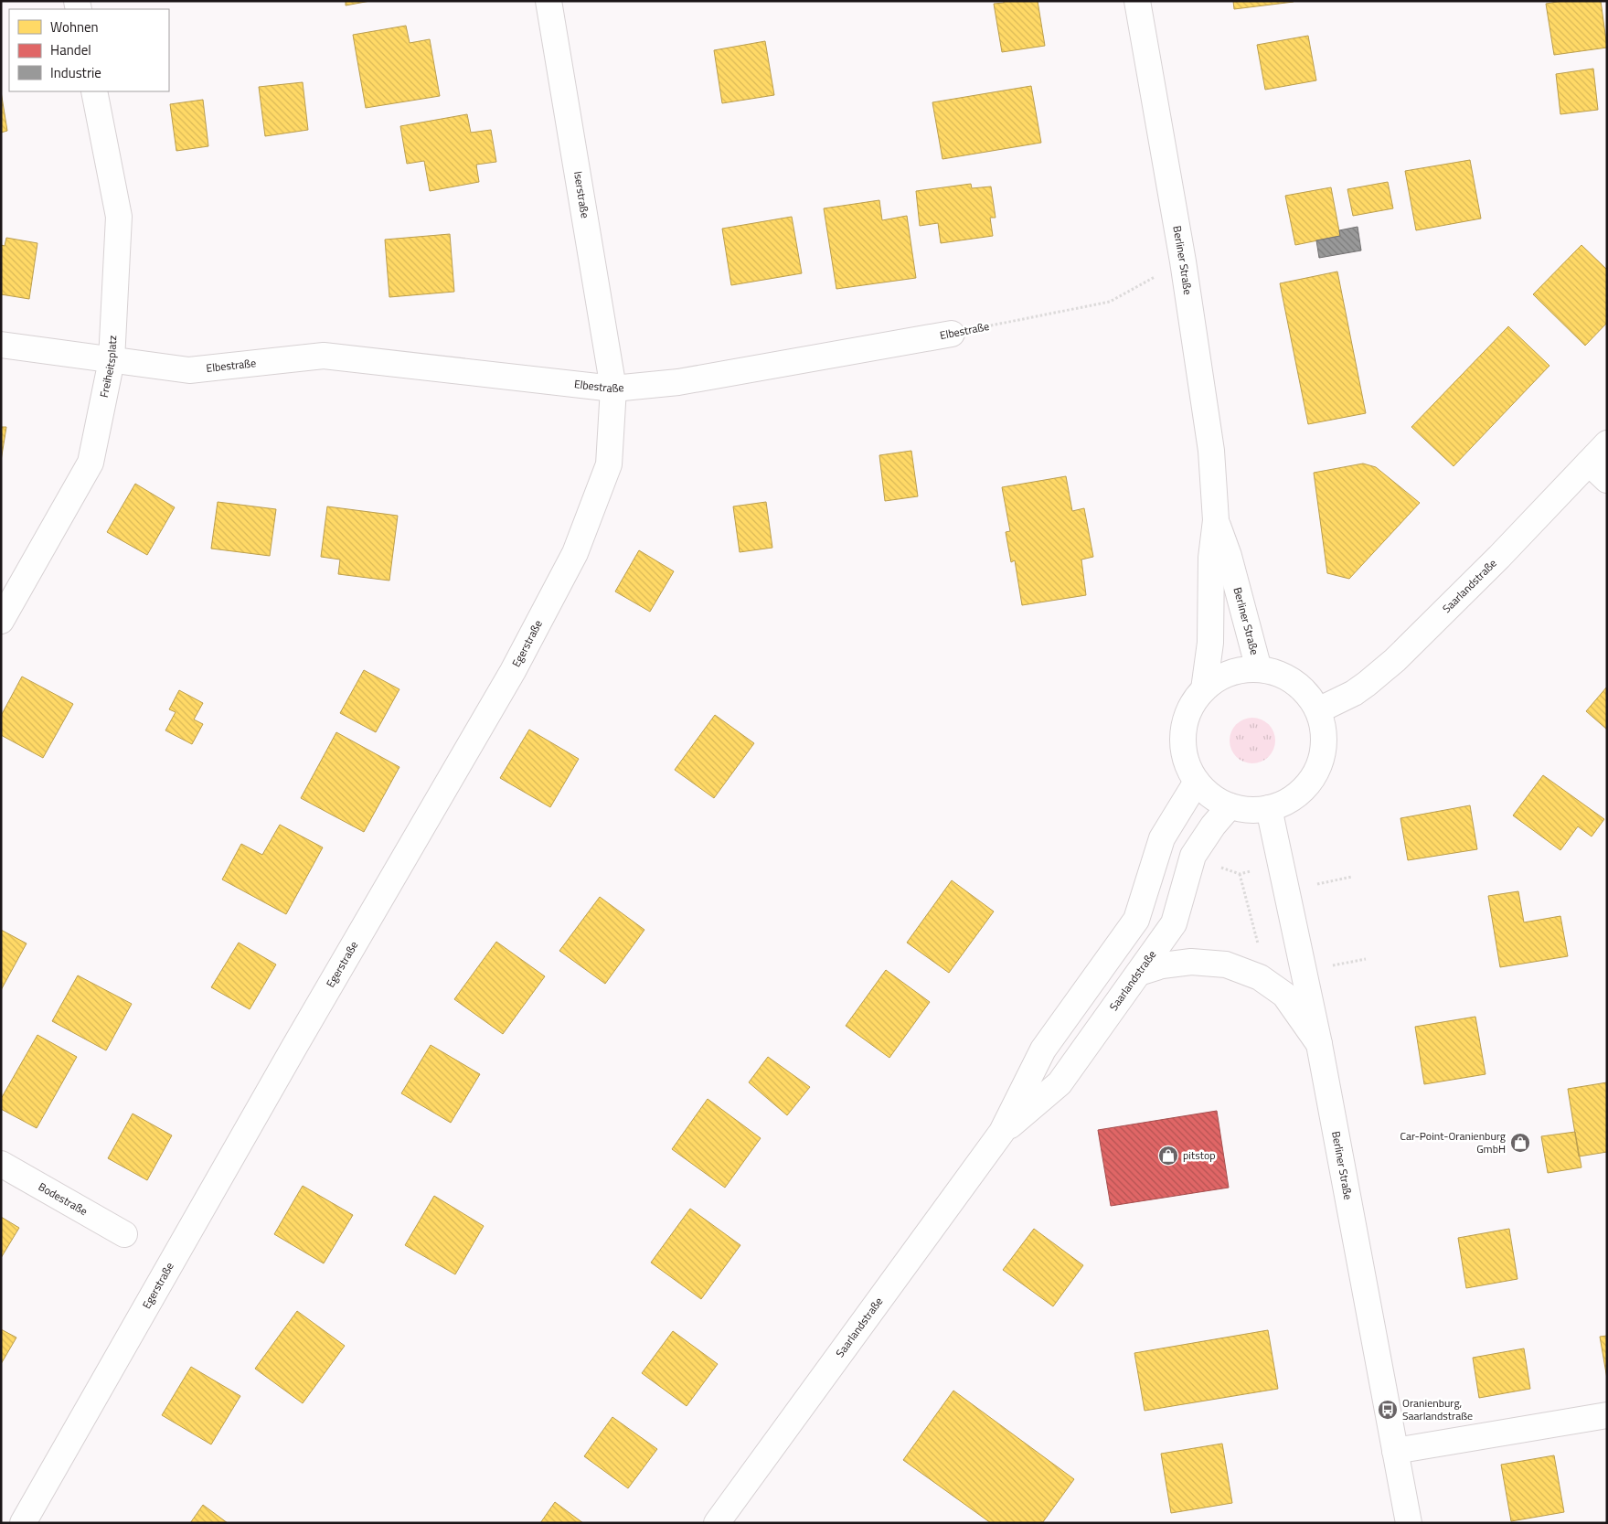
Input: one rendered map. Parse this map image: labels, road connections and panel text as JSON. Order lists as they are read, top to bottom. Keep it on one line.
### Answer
{"streets":{"street":["Iserstraße","Berliner Straße","Elbestraße","Freiheitsplatz","Saarlandstraße","Egerstraße","Bodestraße"]},"crossings":[["Iserstraße","Elbestraße"],["Iserstraße","Egerstraße"],["Berliner Straße","Elbestraße"],["Berliner Straße","Saarlandstraße"],["Elbestraße","Freiheitsplatz"],["Elbestraße","Egerstraße"]],"places":{"shop":["Car-Point-Oranienburg GmbH","pitstop"],"bus stop":["Oranienburg, Saarlandstraße"]},"legend":["Wohnen","Handel","Industrie"]}
